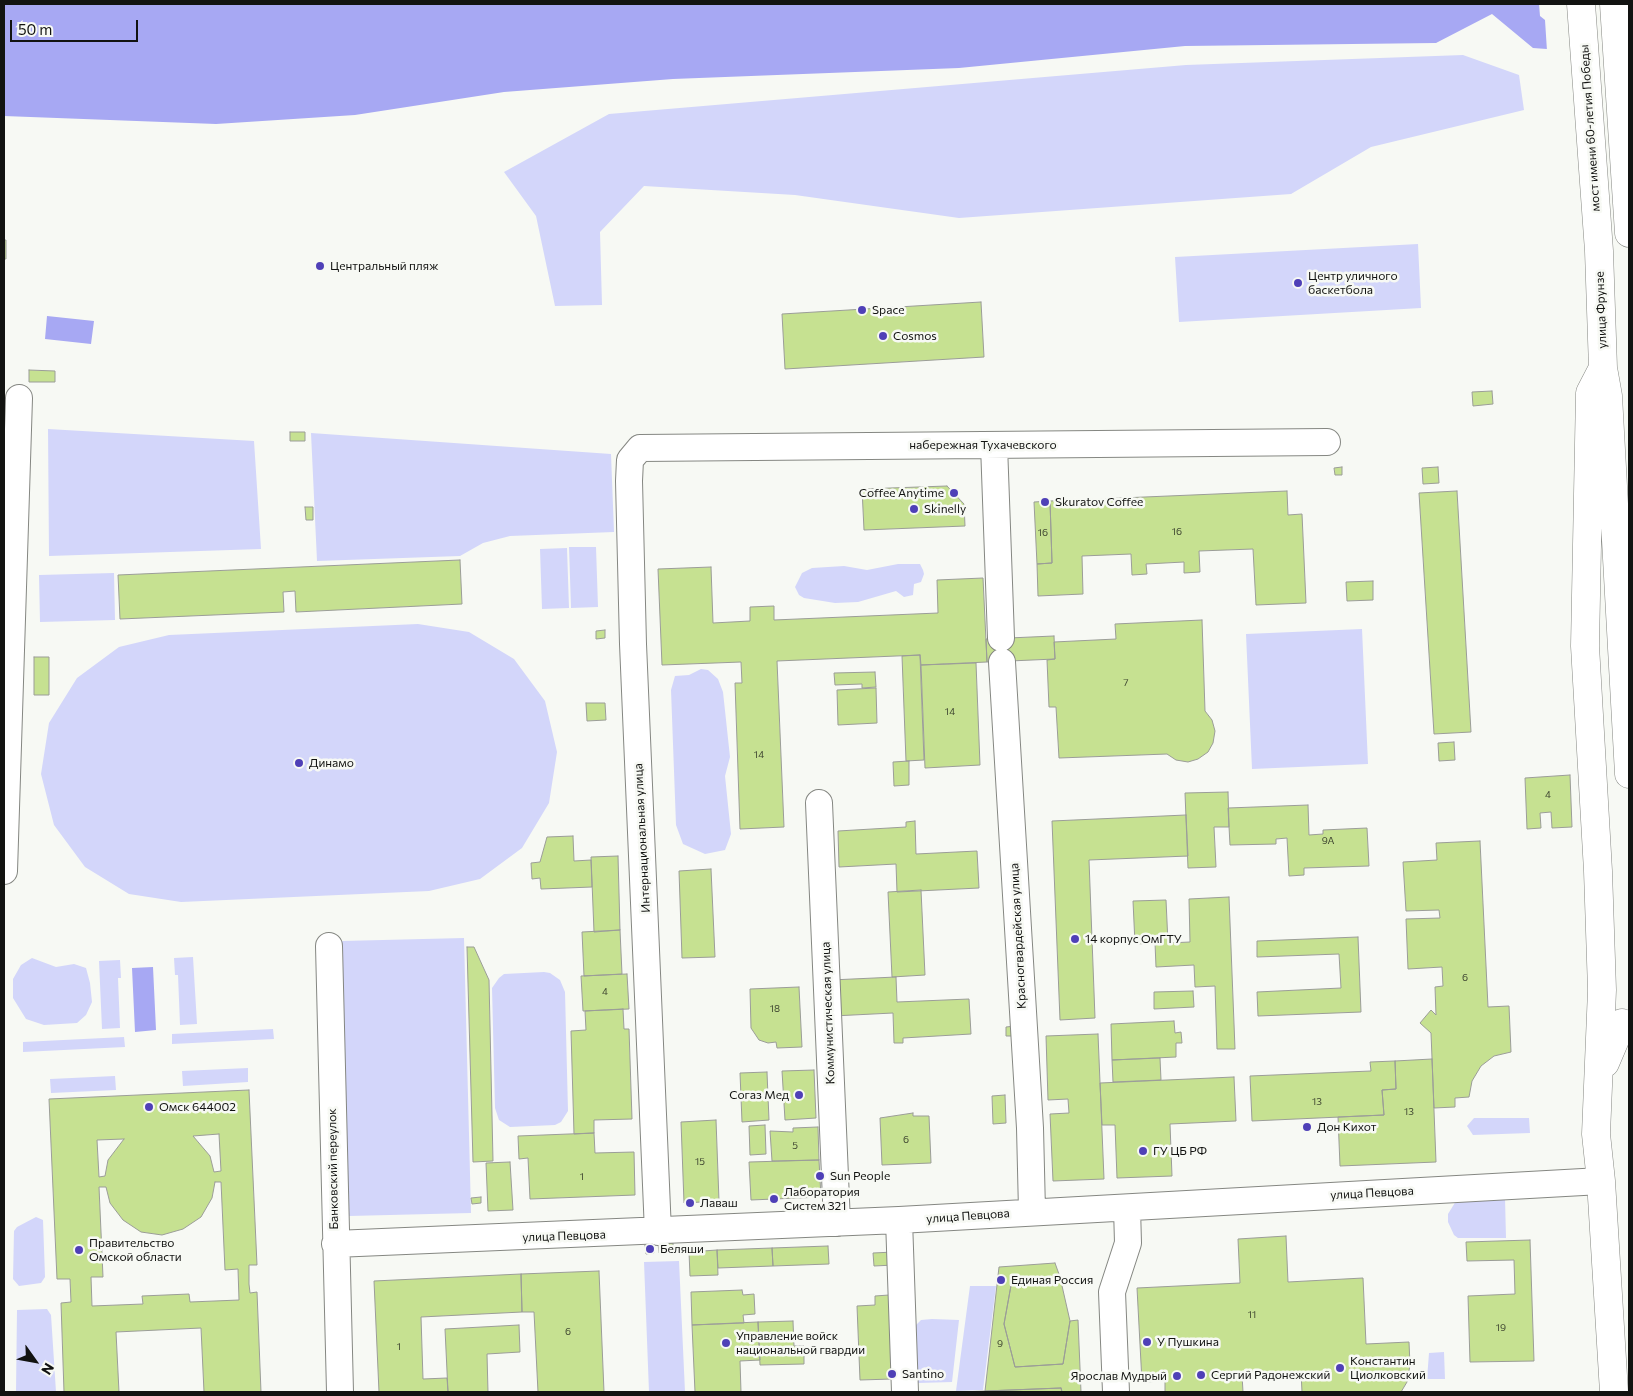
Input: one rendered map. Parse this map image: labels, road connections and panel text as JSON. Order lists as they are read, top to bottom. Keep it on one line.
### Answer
{"streets":{"main road":["мост имени 60-летия Победы","улица Фрунзе"],"street":["набережная Тухачевского","Интернациональная улица","Красногвардейская улица","Коммунистическая улица","Банковский переулок","улица Певцова"]},"crossings":[["мост имени 60-летия Победы","улица Фрунзе"],["набережная Тухачевского","Интернациональная улица"],["набережная Тухачевского","Красногвардейская улица"],["Интернациональная улица","улица Певцова"],["Красногвардейская улица","улица Певцова"],["Коммунистическая улица","улица Певцова"],["Банковский переулок","улица Певцова"]],"places":["Центральный пляж","Центр уличного баскетбола","Space","Cosmos","Coffee Anytime","Skuratov Coffee","Skinelly","Динамо","14 корпус ОмГТУ","Согаз Мед","Омск 644002","Дон Кихот","ГУ ЦБ РФ","Sun People","Лаборатория Систем 321","Лаваш","Беляши","Правительство Омской области","Единая Россия","У Пушкина","Управление войск национальной гвардии","Константин Циолковский","Santino","Сергий Радонежский","Ярослав Мудрый"],"house_numbers":["16","16","7","14","14","4","9А","6","4","18","13","13","6","5","15","1","11","19","6","9","1"],"scale_bar":"50 m","north":"bottom right"}
